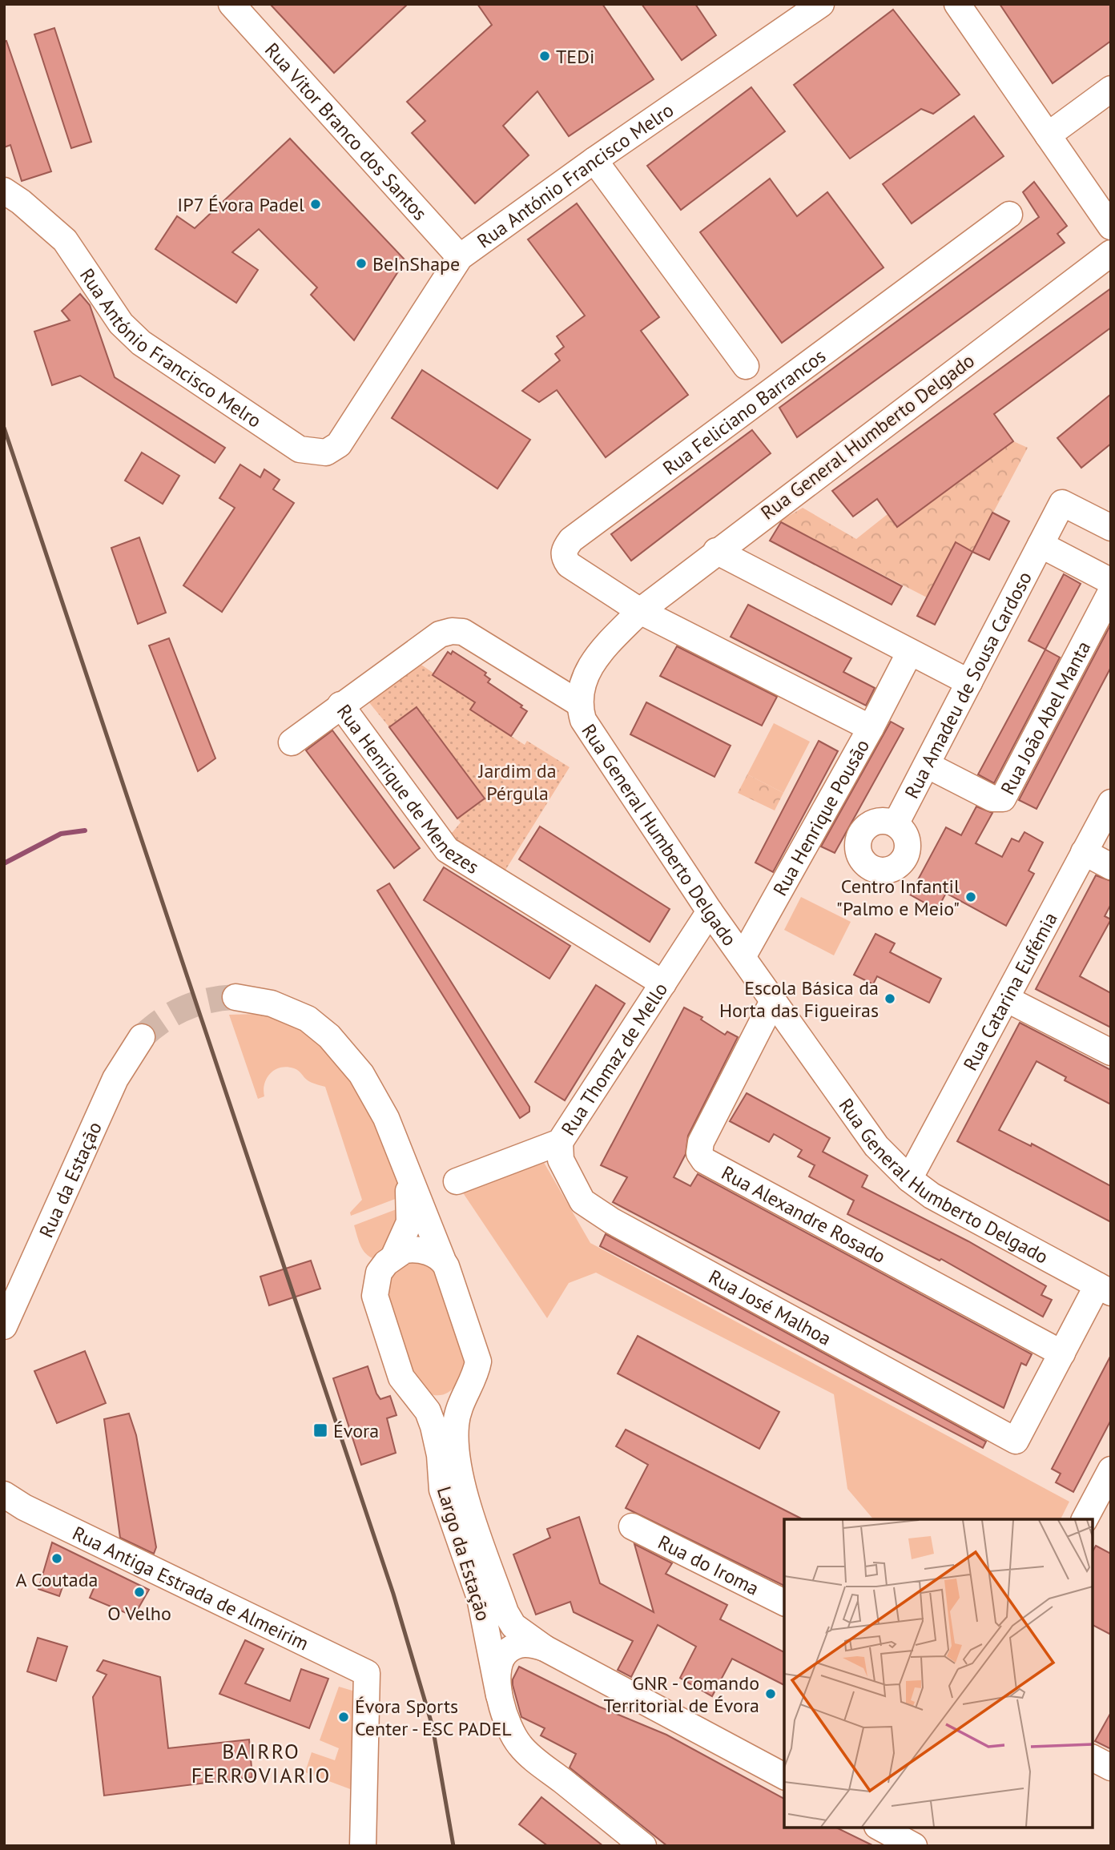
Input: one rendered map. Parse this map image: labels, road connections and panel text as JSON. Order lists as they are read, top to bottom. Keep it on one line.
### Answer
{"streets":{"street":["Rua Vitor Branco dos Santos","Rua António Francisco Melro","Rua Feliciano Barrancos","Rua General Humberto Delgado","Rua Amadeu de Sousa Cardoso","Rua João Abel Manta","Rua Henrique de Menezes","Rua Henrique Pousão","Rua Catarina Eufémia","Rua Thomaz de Mello","Rua da Estação","Rua Alexandre Rosado","Rua José Malhoa","Largo da Estação","Rua do Iroma","Rua Antiga Estrada de Almeirim"]},"crossings":[["Rua Vitor Branco dos Santos","Rua António Francisco Melro"],["Rua Feliciano Barrancos","Rua General Humberto Delgado"],["Rua Feliciano Barrancos","Rua Henrique Pousão"],["Rua General Humberto Delgado","Rua Henrique de Menezes"],["Rua General Humberto Delgado","Rua Henrique Pousão"],["Rua General Humberto Delgado","Rua Catarina Eufémia"],["Rua General Humberto Delgado","Rua Thomaz de Mello"],["Rua General Humberto Delgado","Rua Alexandre Rosado"],["Rua Amadeu de Sousa Cardoso","Rua João Abel Manta"],["Rua Henrique de Menezes","Rua Thomaz de Mello"],["Rua Thomaz de Mello","Rua José Malhoa"],["Rua Alexandre Rosado","Rua José Malhoa"]],"districts":["BAIRRO FERROVIARIO"],"parks":["Jardim da Pérgula"],"places":{"other":["TEDi","IP7 Évora Padel","BeInShape","Centro Infantil \"Palmo e Meio\"","Escola Básica da Horta das Figueiras","A Coutada","O Velho","GNR - Comando Territorial de Évora","Évora Sports Center - ESC PADEL"],"transit":["Évora"]}}
